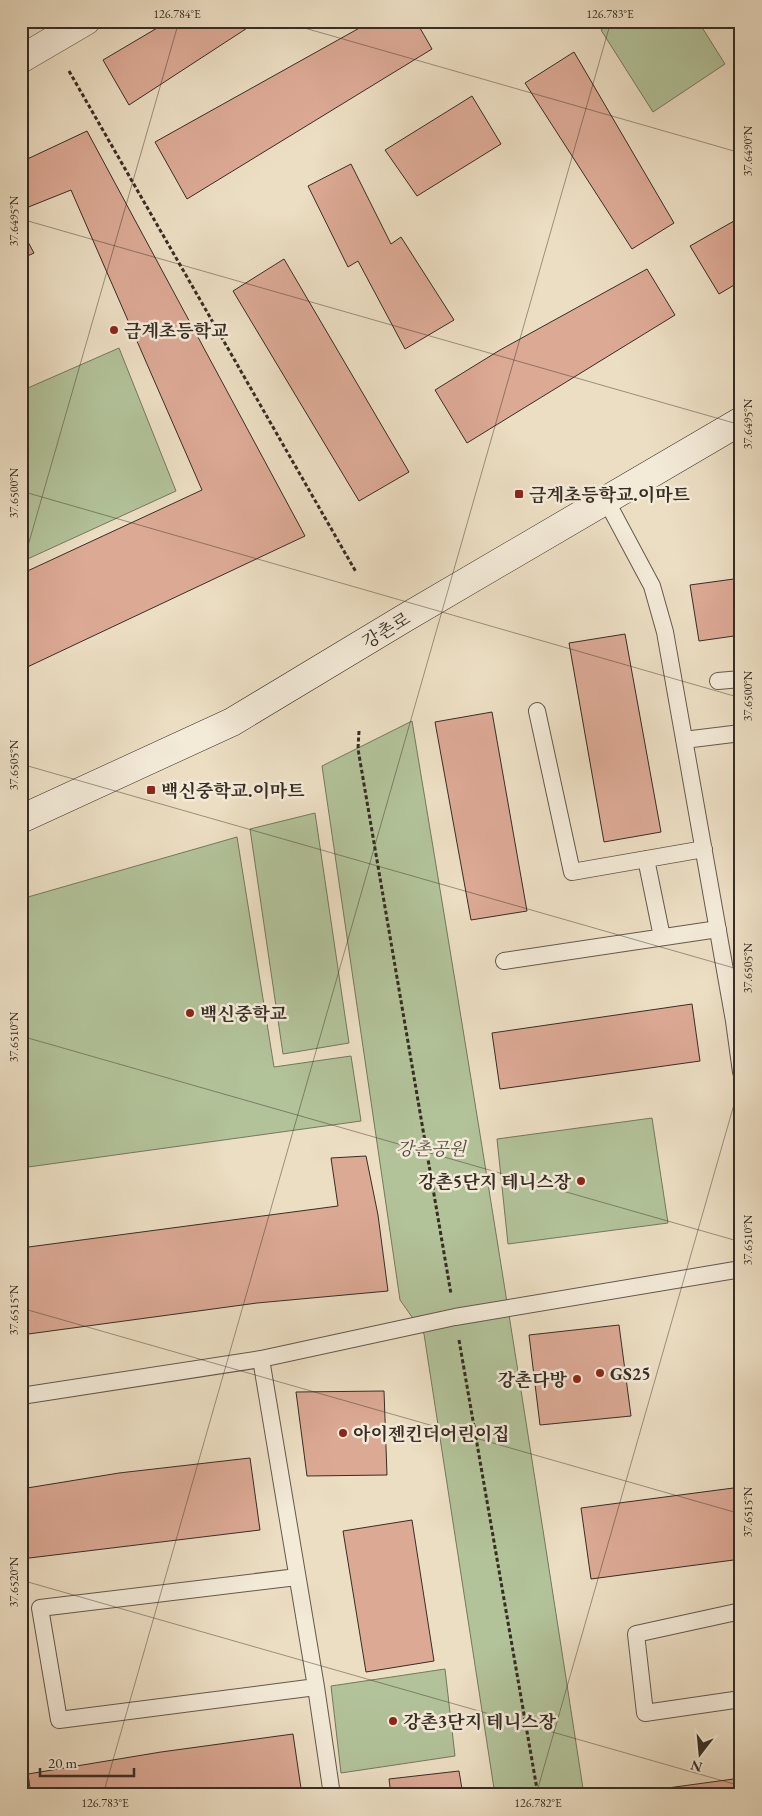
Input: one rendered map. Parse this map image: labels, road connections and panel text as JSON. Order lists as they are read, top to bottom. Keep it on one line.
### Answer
{"streets":{"main road":["강촌로"]},"parks":["강촌공원"],"places":{"other":["금계초등학교","백신중학교","강촌5단지 테니스장","GS25","강촌다방","아이젠킨더어린이집","강촌3단지 테니스장"],"transit":["금계초등학교.이마트","백신중학교.이마트"]},"scale_bar":"20 m","north":"bottom","coordinates":["126.784°E","126.783°E","37.6490°N","37.6495°N","37.6500°N","37.6505°N","37.6510°N","37.6515°N","37.6520°N","126.782°E"]}
